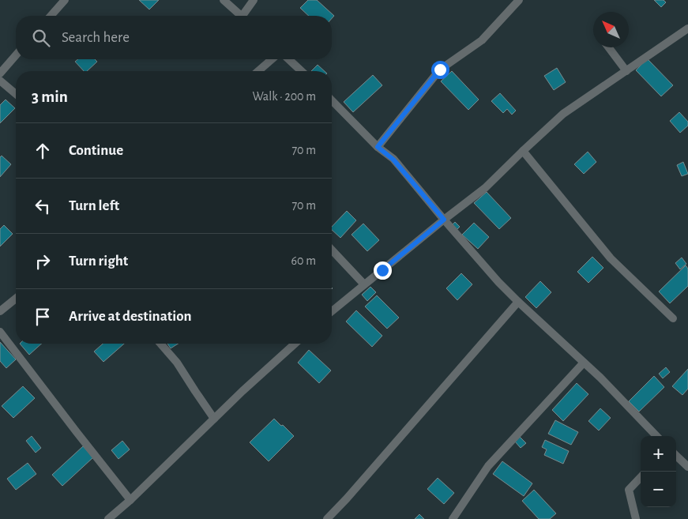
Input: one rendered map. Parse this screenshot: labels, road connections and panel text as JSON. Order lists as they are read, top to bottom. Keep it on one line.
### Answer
{"north":"top left","page":{"search":"Search here","heading":["3 min","Walk · 200 m"],"list":[["Continue","70 m"],["Turn left","70 m"],["Turn right","60 m"],"Arrive at destination"],"map_buttons":["+","−"]}}
